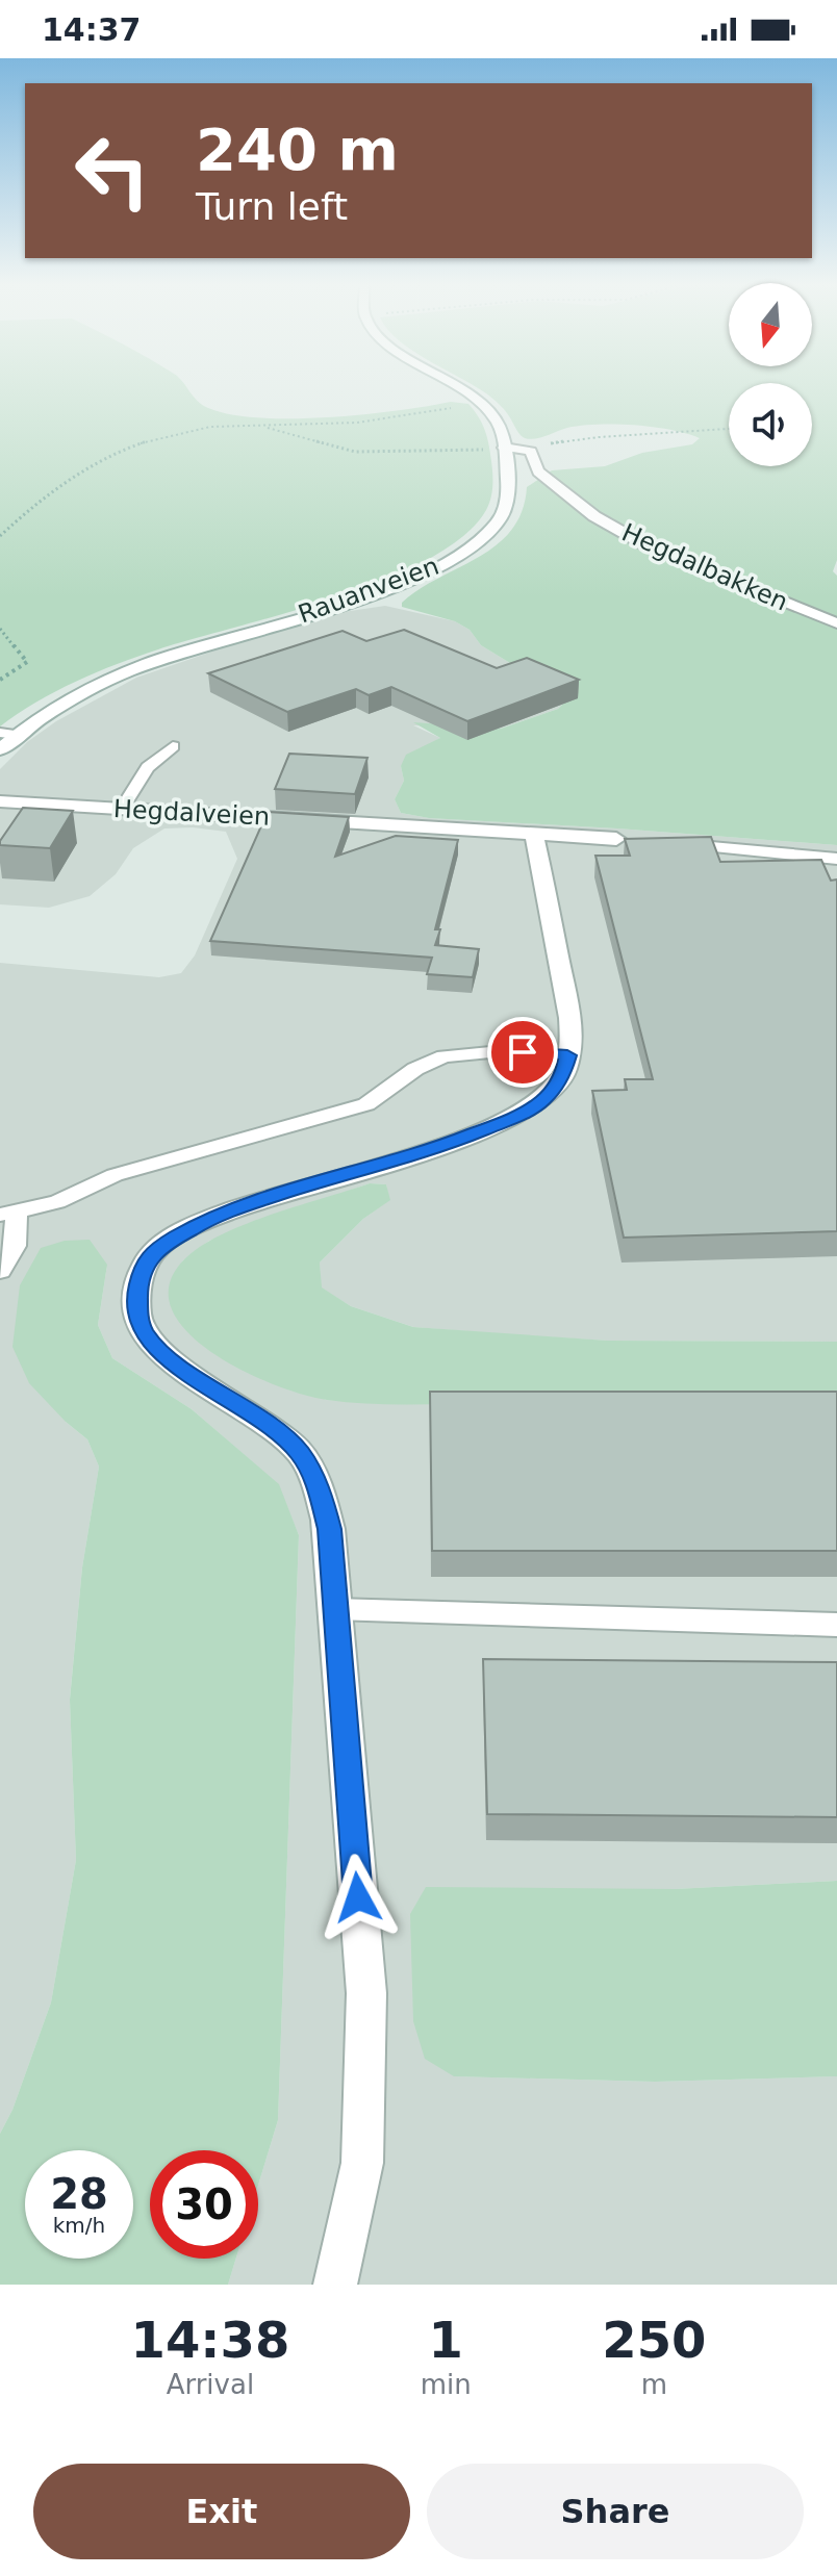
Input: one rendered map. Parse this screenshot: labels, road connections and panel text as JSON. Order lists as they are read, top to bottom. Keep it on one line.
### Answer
{"streets":{"street":["Hegdalbakken","Rauanveien","Hegdalveien"]},"north":"bottom","page":{"status":"14:37","turn":["240 m","Turn left"],"speed":"28 km/h","limit":"30","eta":["14:38","Arrival","1","min","250","m"],"buttons":["Exit","Share"]}}
